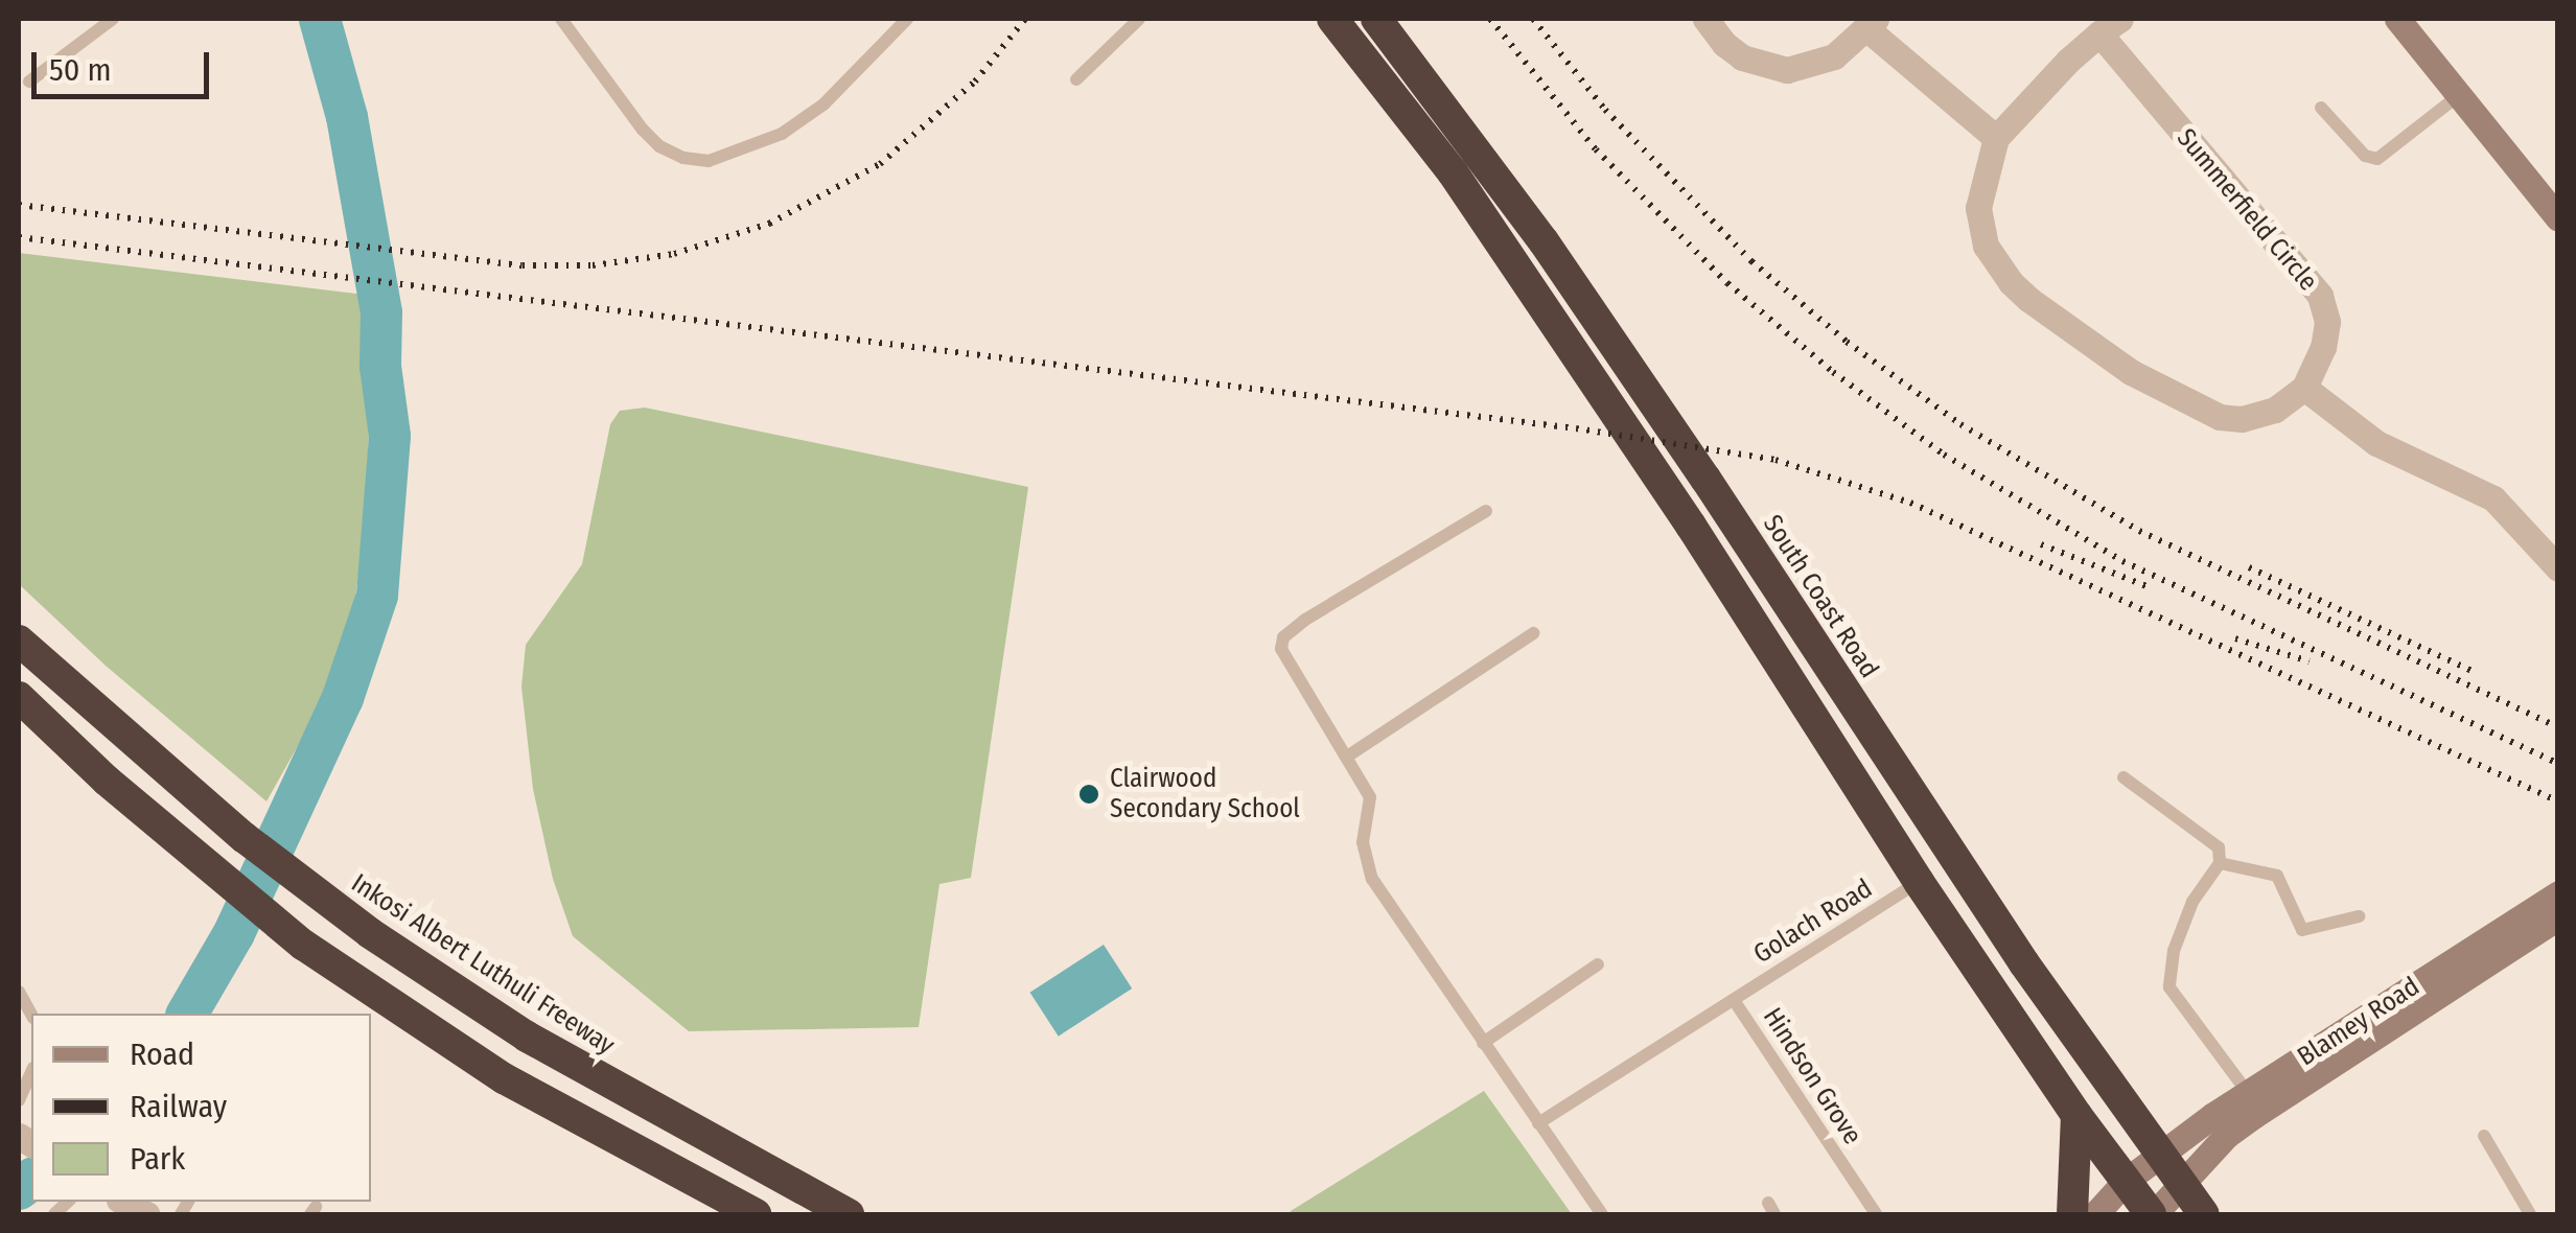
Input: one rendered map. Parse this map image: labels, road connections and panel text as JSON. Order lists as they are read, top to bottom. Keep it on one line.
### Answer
{"streets":{"highway":["South Coast Road","Inkosi Albert Luthuli Freeway"],"street":["Summerfield Circle","Blamey Road"],"lane":["Golach Road","Hindson Grove"]},"crossings":[["South Coast Road","Blamey Road"],["Golach Road","Hindson Grove"]],"places":["Clairwood Secondary School"],"legend":["Road","Railway","Park"],"scale_bar":"50 m"}
